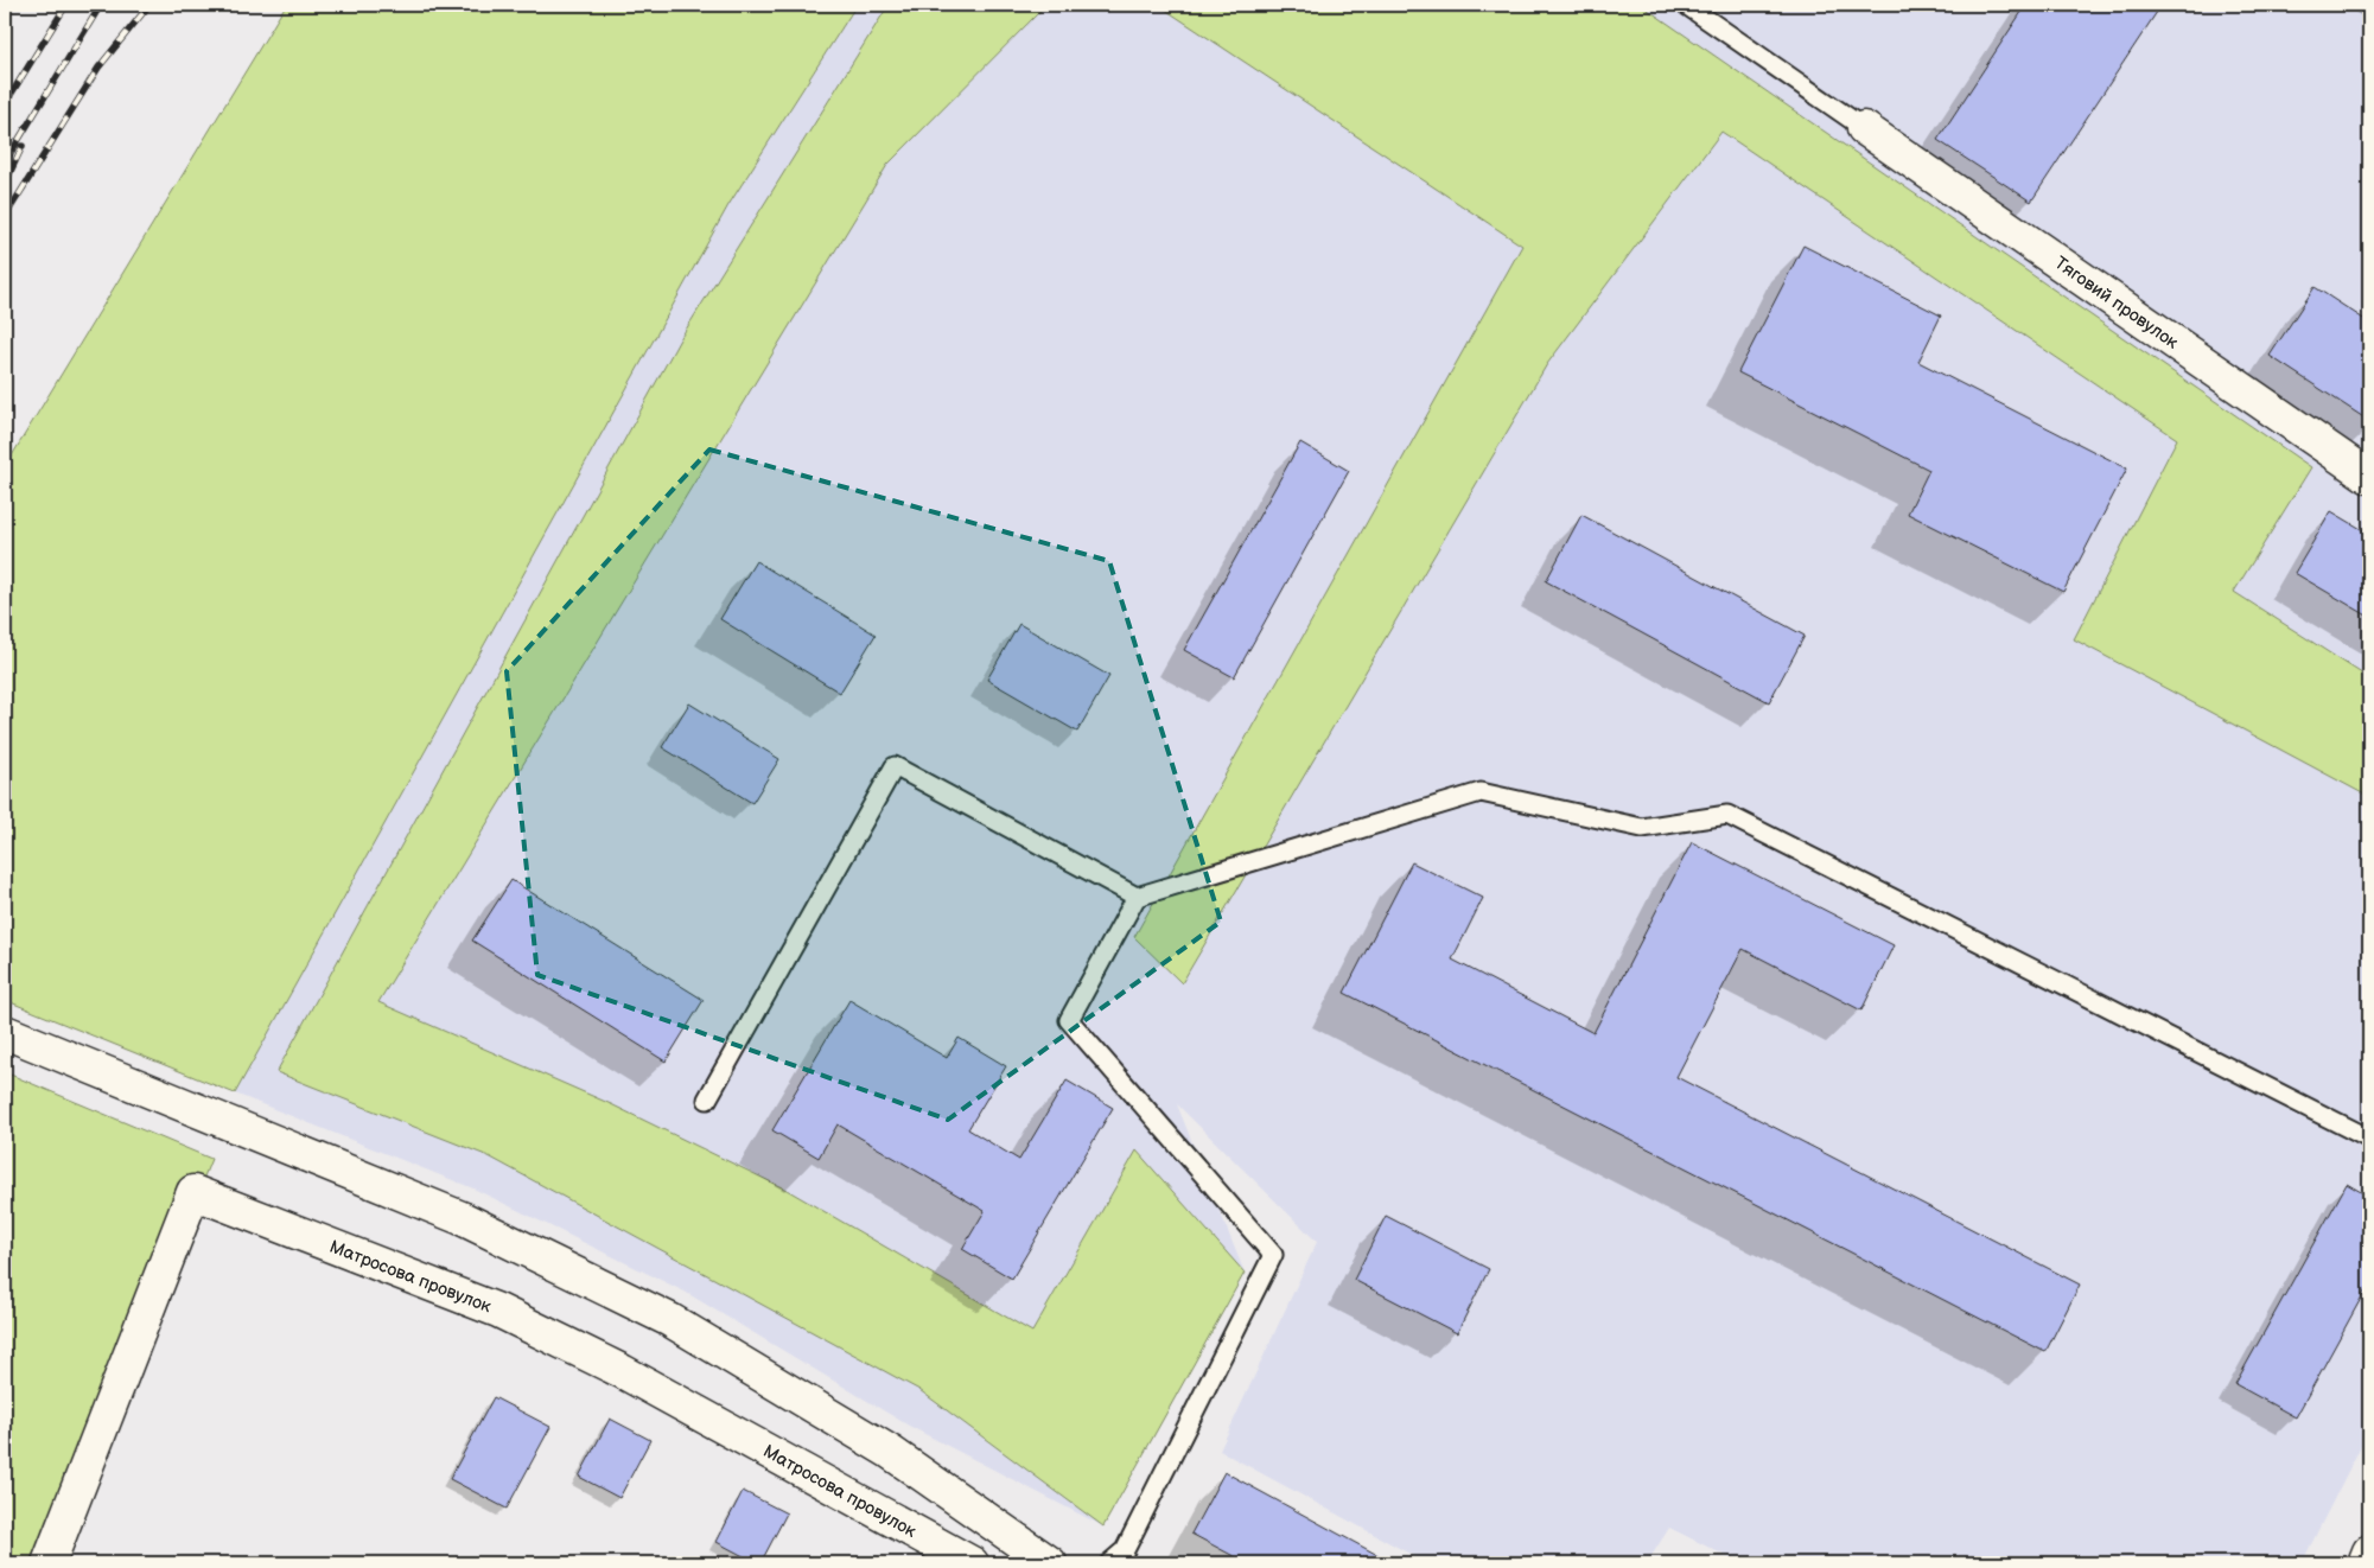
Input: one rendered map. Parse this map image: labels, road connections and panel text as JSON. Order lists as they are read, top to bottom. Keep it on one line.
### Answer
{"streets":{"street":["Тяговий провулок","Матросова провулок"]}}
